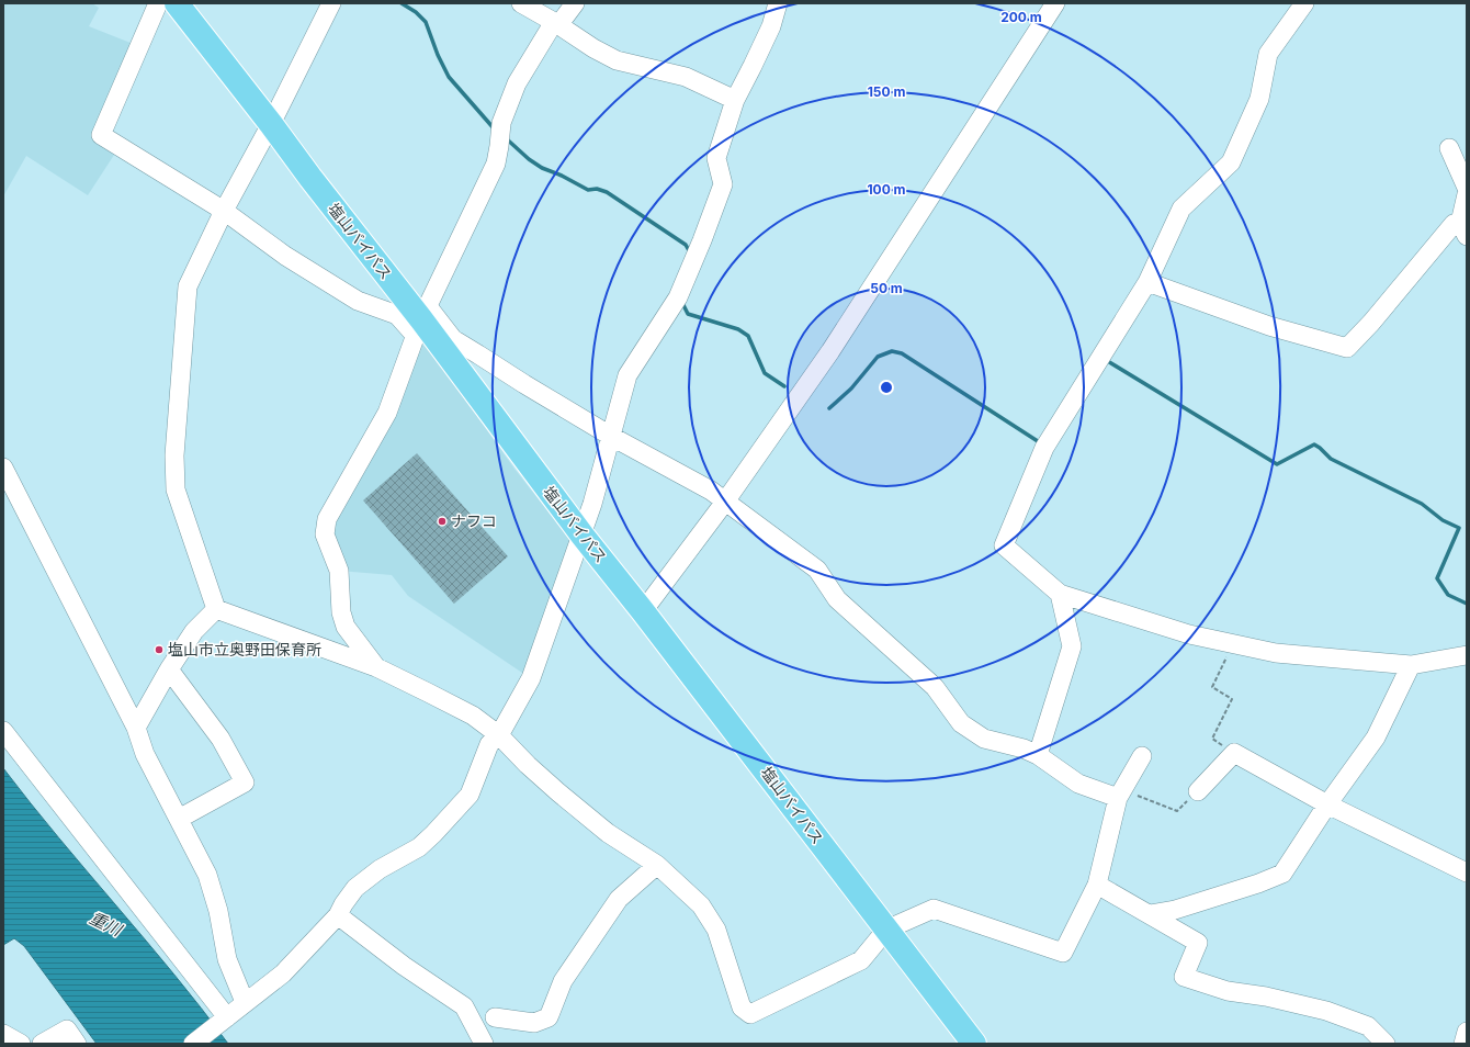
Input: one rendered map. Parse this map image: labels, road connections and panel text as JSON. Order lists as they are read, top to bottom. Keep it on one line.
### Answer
{"streets":{"highway":["塩山バイパス"]},"water":["重川"],"places":["ナフコ","塩山市立奥野田保育所"],"rings":["200 m","150 m","100 m","50 m"]}
